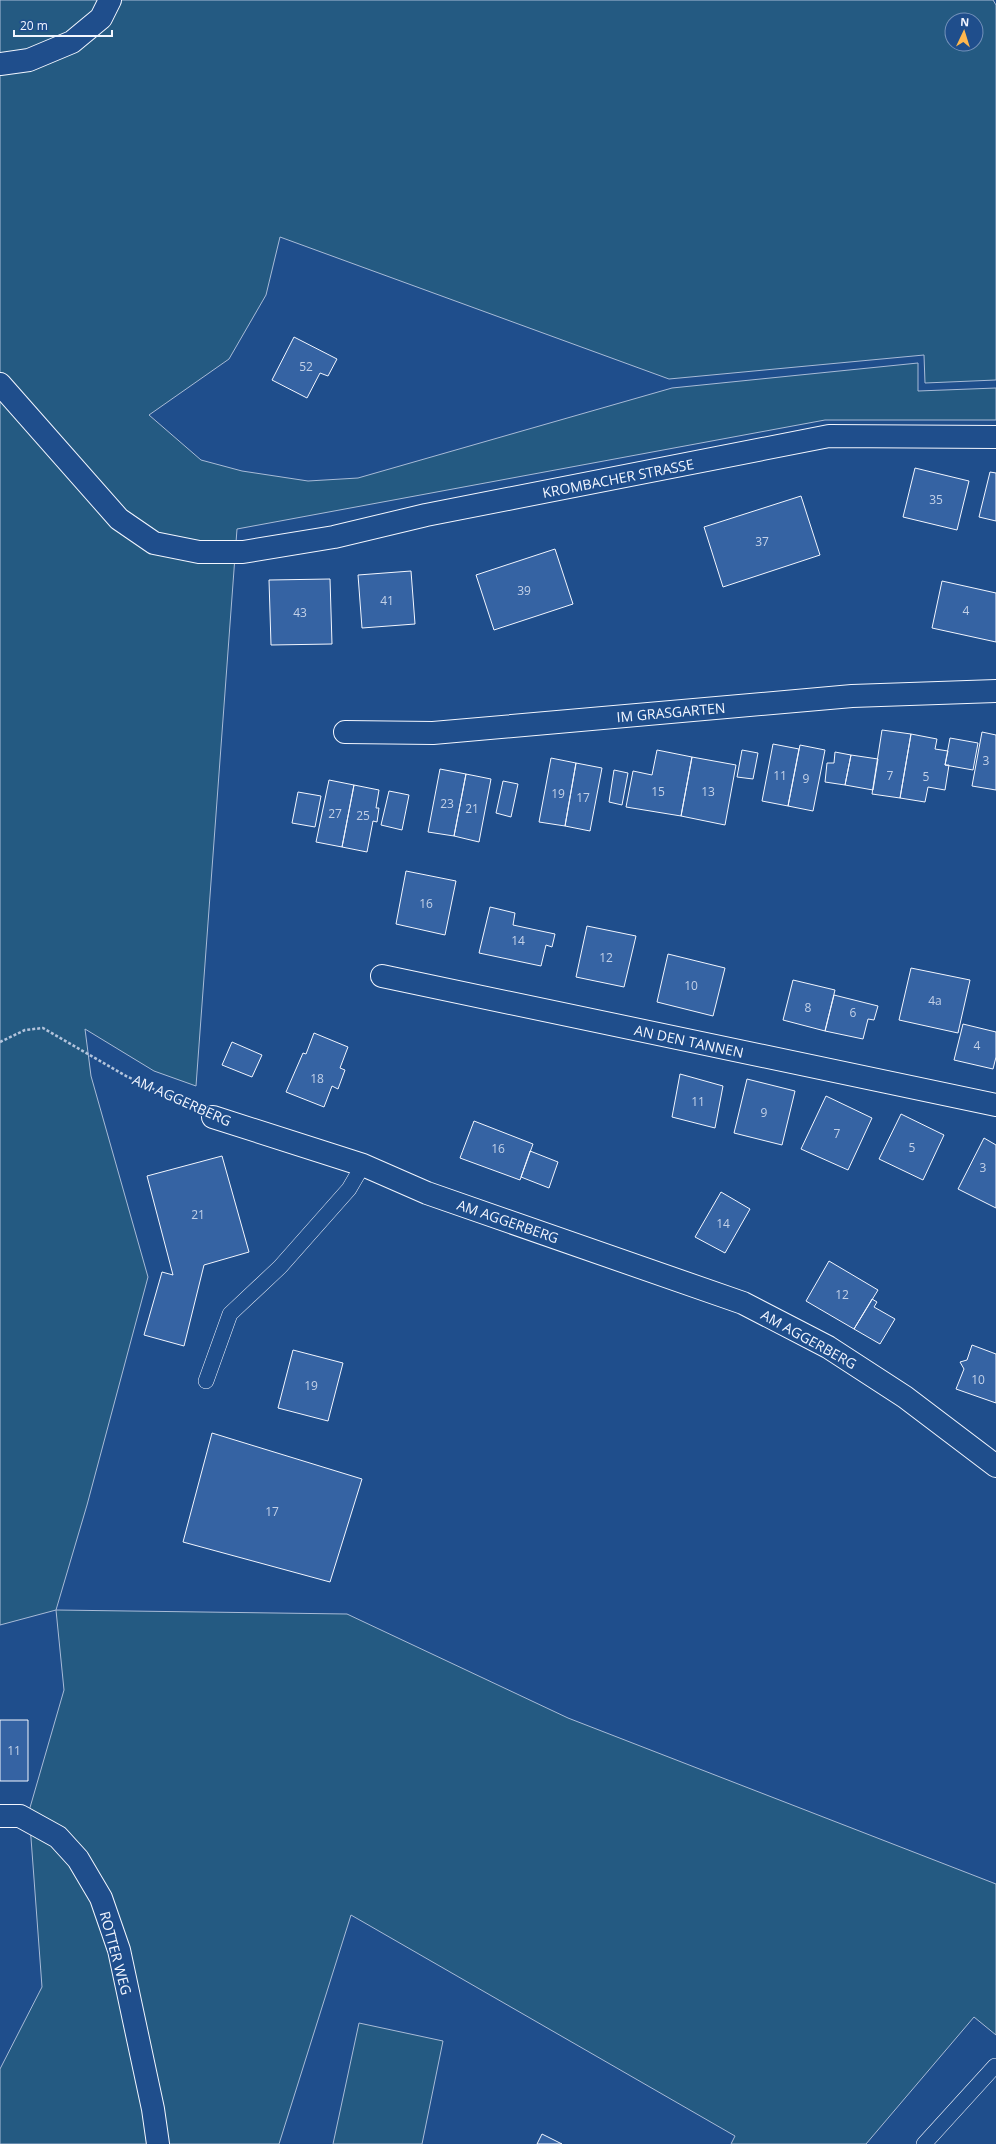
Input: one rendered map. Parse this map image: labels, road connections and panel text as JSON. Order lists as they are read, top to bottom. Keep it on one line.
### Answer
{"streets":{"street":["KROMBACHER STRASSE","IM GRASGARTEN","AN DEN TANNEN","AM AGGERBERG","ROTTER WEG"]},"house_numbers":["52","35","37","39","41","4","43","3","11","7","5","9","15","13","19","17","23","21","27","25","16","14","12","10","4a","8","6","4","18","11","9","7","5","16","3","21","14","12","10","19","17","11"],"scale_bar":"20 m","north":"top"}
